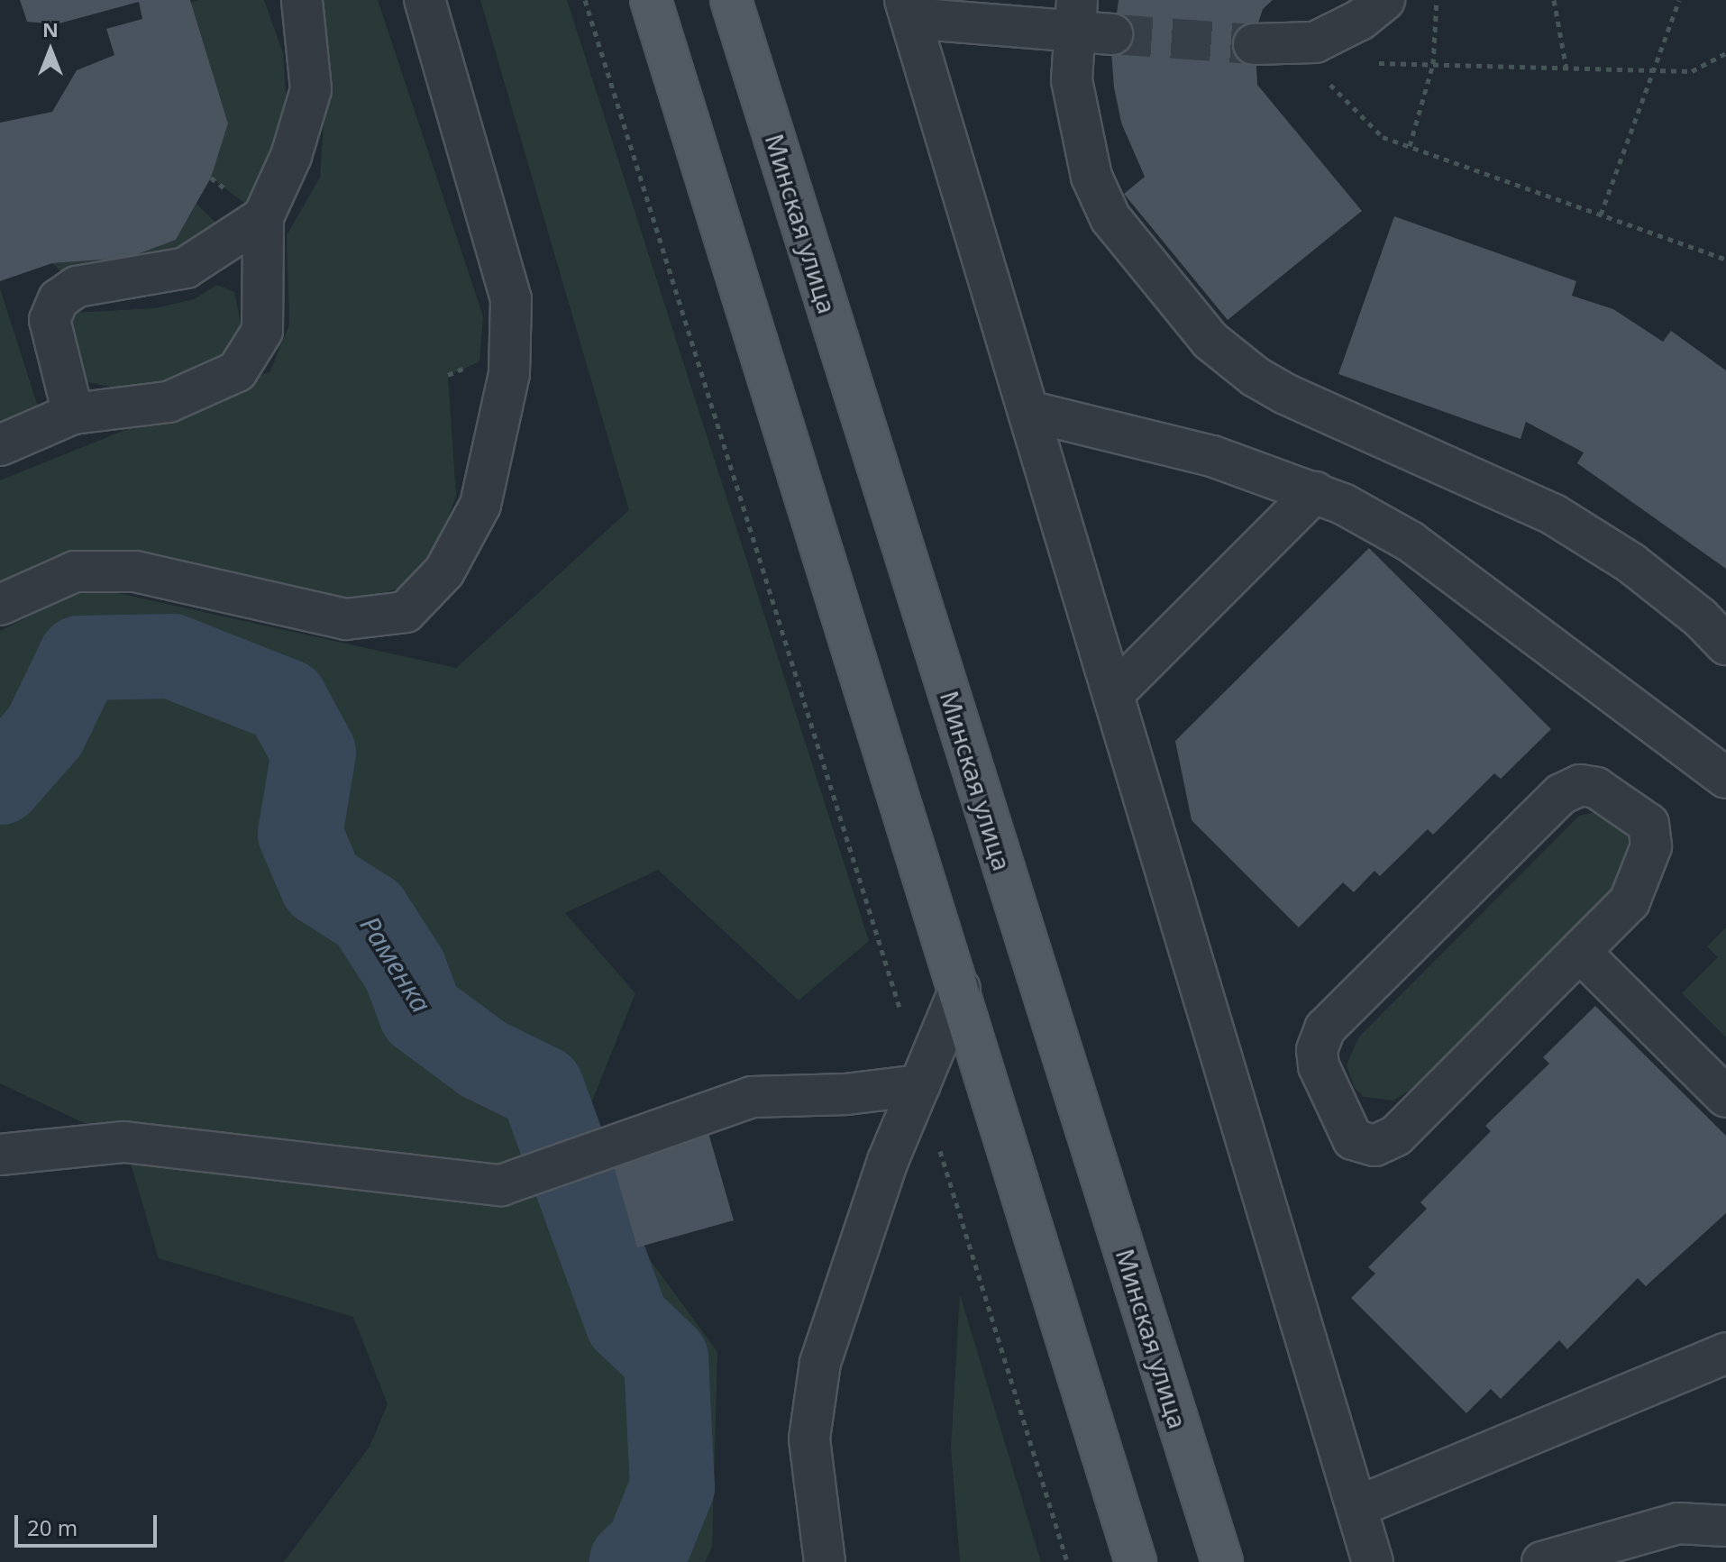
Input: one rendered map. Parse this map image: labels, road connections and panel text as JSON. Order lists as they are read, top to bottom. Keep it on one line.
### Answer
{"streets":{"main road":["Минская улица"]},"water":["Раменка"],"scale_bar":"20 m","north":"top"}
